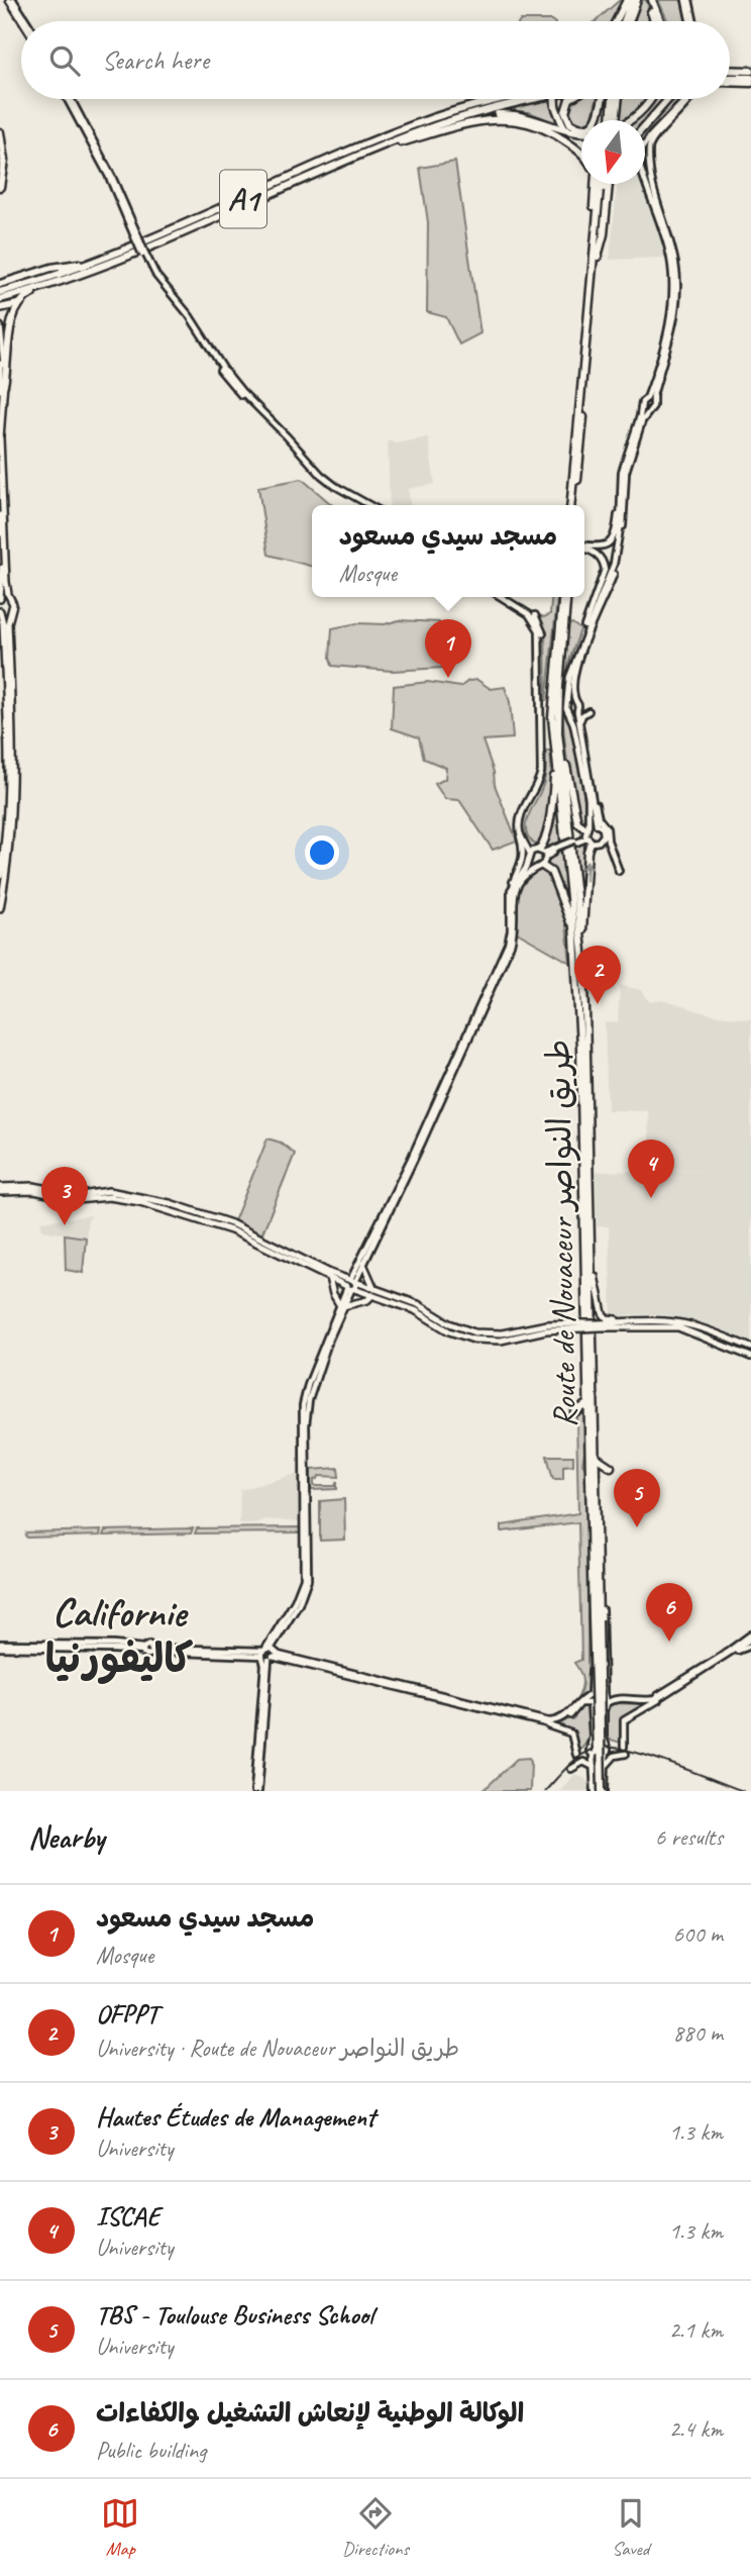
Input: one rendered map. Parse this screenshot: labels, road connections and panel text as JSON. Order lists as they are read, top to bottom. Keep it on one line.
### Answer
{"streets":{"highway":["A1","Route de Nouaceur طريق النواصر"]},"districts":["Californie كاليفورنيا"],"north":"bottom","page":{"search":"Search here","popup":["مسجد سيدي مسعود","Mosque"],"pins":["1","2","4","3","5","6"],"heading":["Nearby","6 results"],"list":[{"mark":"1","name":"مسجد سيدي مسعود","note":"Mosque","value":"600 m"},{"mark":"2","name":"OFPPT","note":"University · Route de Nouaceur طريق النواصر","value":"880 m"},{"mark":"3","name":"Hautes Études de Management","note":"University","value":"1.3 km"},{"mark":"4","name":"ISCAE","note":"University","value":"1.3 km"},{"mark":"5","name":"TBS - Toulouse Business School","note":"University","value":"2.1 km"},{"mark":"6","name":"الوكالة الوطنية لإنعاش التشغيل والكفاءات","note":"Public building","value":"2.4 km"}],"nav":["Map","Directions","Saved"]}}
